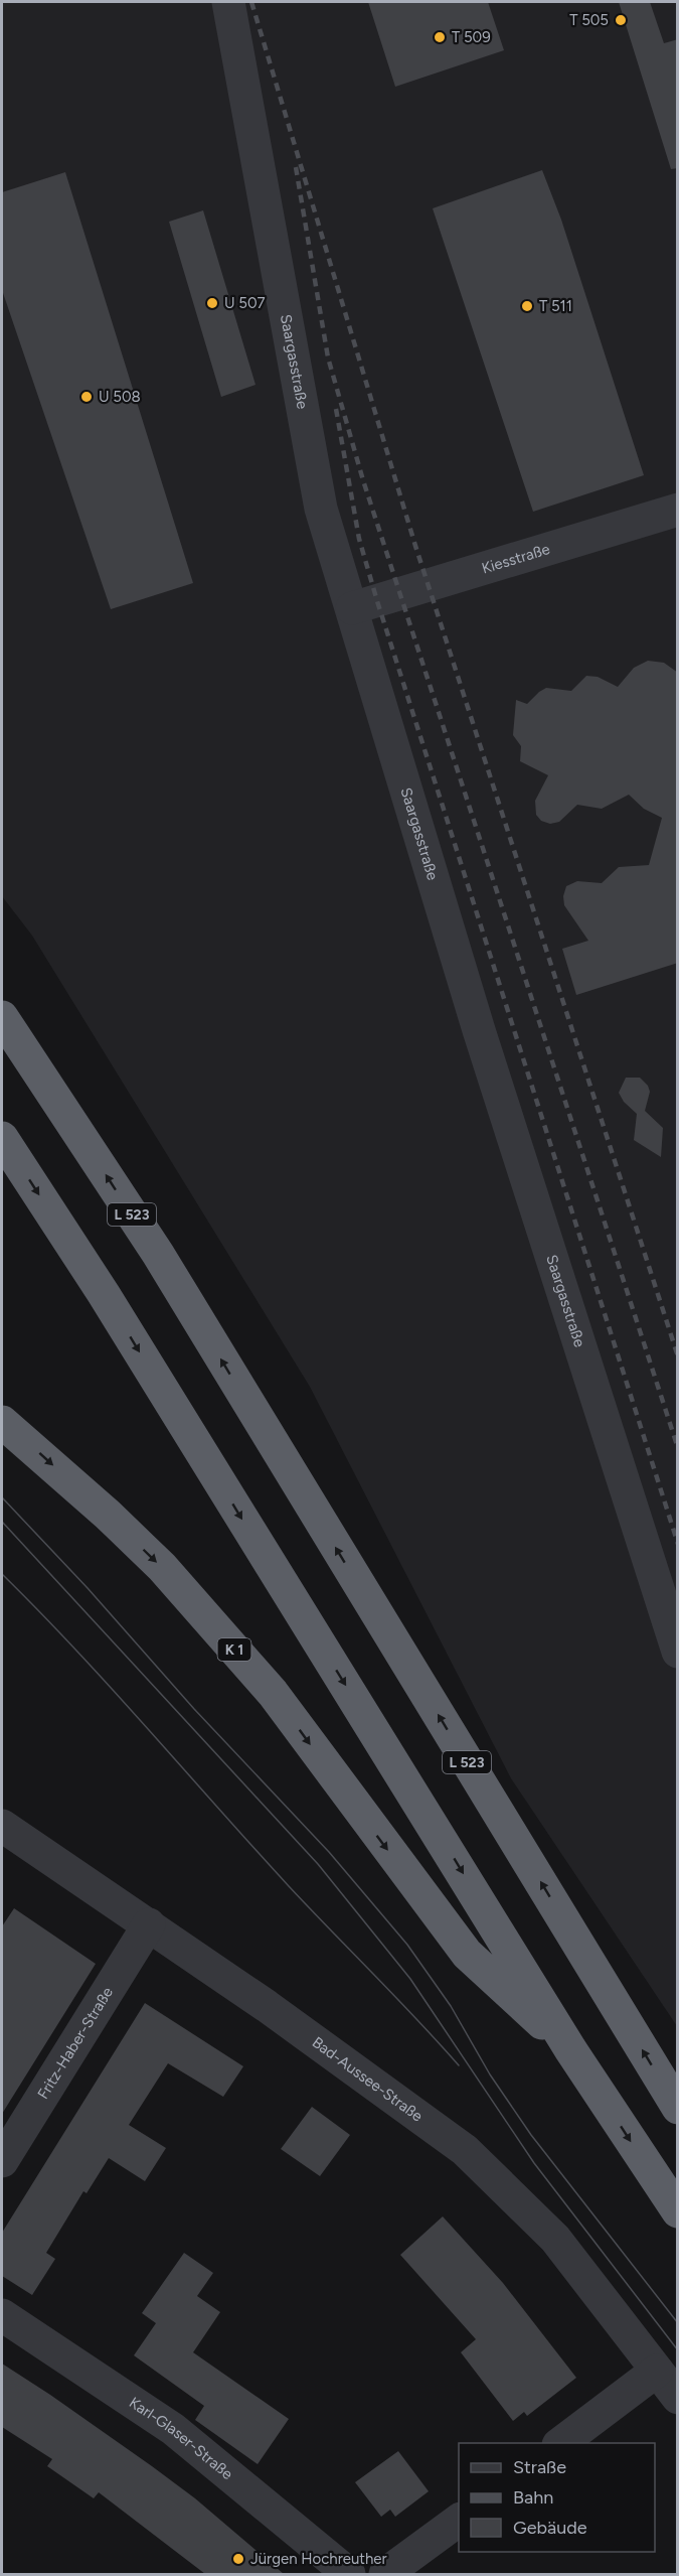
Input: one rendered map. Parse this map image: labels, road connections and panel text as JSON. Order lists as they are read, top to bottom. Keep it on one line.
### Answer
{"streets":{"highway":["L 523","K 1"],"street":["Saargasstraße","Kiesstraße","Fritz-Haber-Straße","Bad-Aussee-Straße","Karl-Glaser-Straße"]},"crossings":[["Saargasstraße","Kiesstraße"],["Fritz-Haber-Straße","Bad-Aussee-Straße"]],"places":["T 505","T 509","U 507","T 511","U 508","Jürgen Hochreuther"],"legend":["Straße","Bahn","Gebäude"]}
